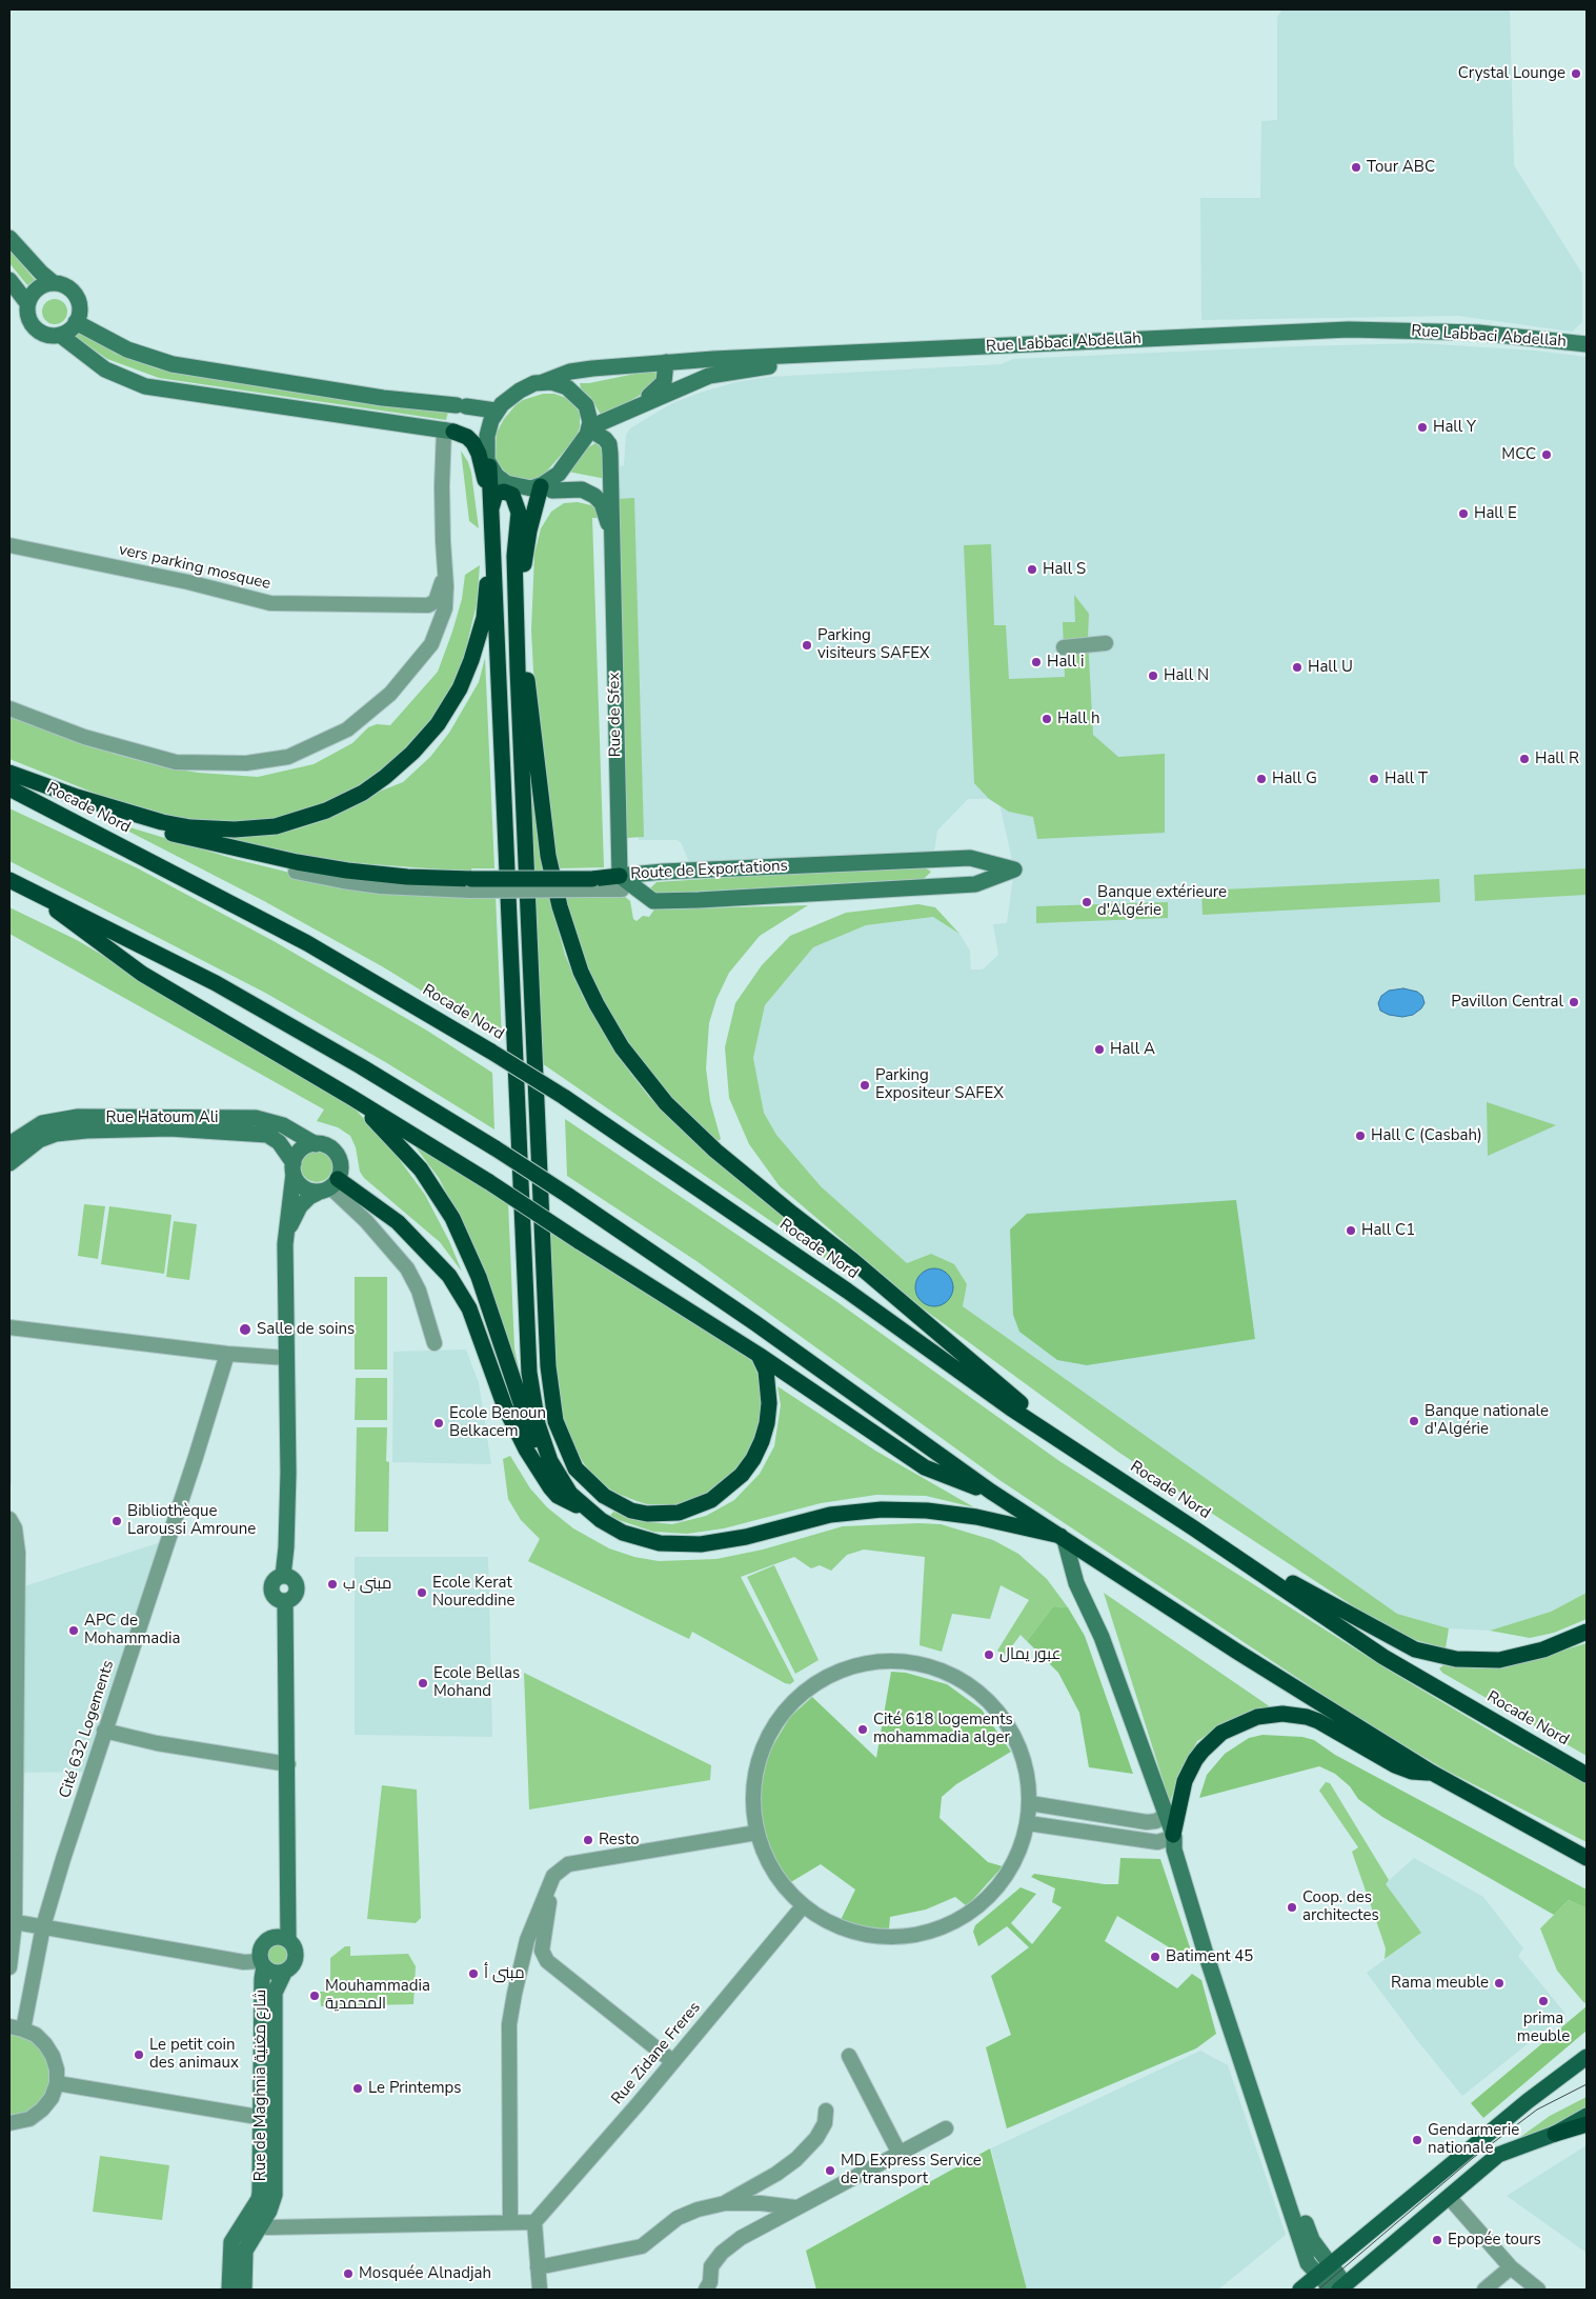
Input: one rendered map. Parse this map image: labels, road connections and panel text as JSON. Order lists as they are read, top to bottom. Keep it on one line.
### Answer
{"streets":{"highway":["Rocade Nord"],"street":["Rue Labbaci Abdellah","vers parking mosquee","Rue de Sfex","Route de Exportations","Rue Hatoum Ali","Cité 632 Logements","Rue Zidane Freres","Rue de Maghnia شارع مغنية"]},"crossings":[["Rue Labbaci Abdellah","Rue de Sfex"],["Rue de Sfex","Route de Exportations"]],"places":["Crystal Lounge","Tour ABC","Hall Y","MCC","Hall E","Hall S","Parking visiteurs SAFEX","Hall i","Hall U","Hall N","Hall h","Hall R","Hall G","Hall T","Banque extérieure d'Algérie","Pavillon Central","Hall A","Parking Expositeur SAFEX","Hall C (Casbah)","Hall C1","Salle de soins","Banque nationale d'Algérie","Ecole Benoun Belkacem","Bibliothèque Laroussi Amroune","مبنى ب","Ecole Kerat Noureddine","APC de Mohammadia","عبور يمال","Ecole Bellas Mohand","Cité 618 logements mohammadia alger","Resto","Coop. des architectes","Batiment 45","مبنى أ","Rama meuble","Mouhammadia المحمدية","prima meuble","Le petit coin des animaux","Le Printemps","Gendarmerie nationale","MD Express Service de transport","Epopée tours","Mosquée Alnadjah"]}
